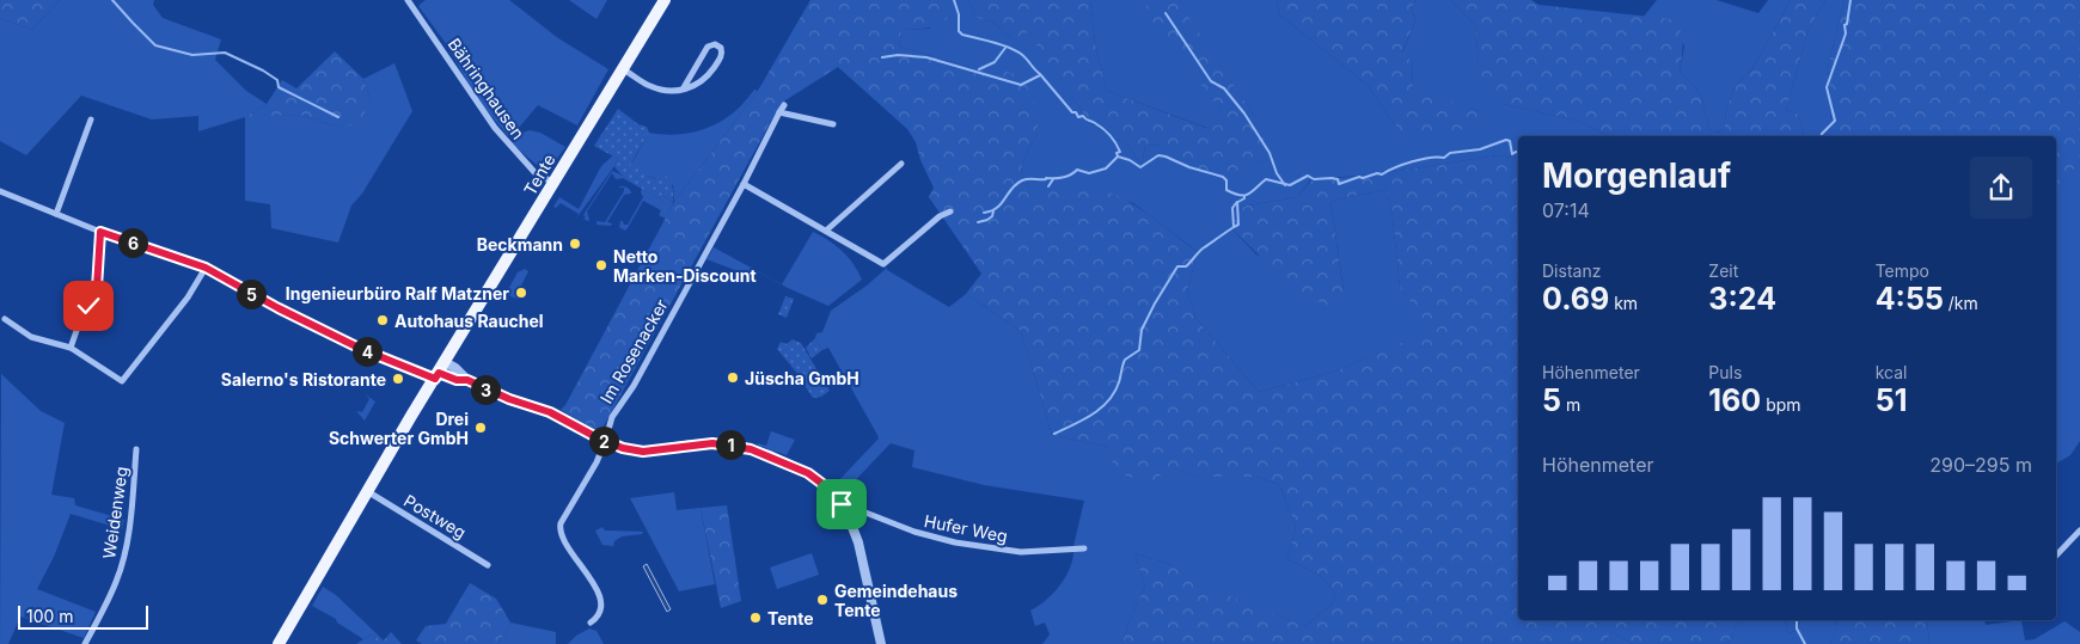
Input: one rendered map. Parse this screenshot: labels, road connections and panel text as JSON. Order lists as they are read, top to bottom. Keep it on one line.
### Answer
{"streets":{"main road":["Tente"],"street":["Bähringhausen","Im Rosenacker","Weidenweg","Postweg","Hufer Weg"]},"crossings":[["Bähringhausen","Tente"],["Tente","Postweg"]],"places":["Beckmann","Netto Marken-Discount","Ingenieurbüro Ralf Matzner","Autohaus Rauchel","Jüscha GmbH","Salerno's Ristorante","Drei Schwerter GmbH","Gemeindehaus Tente","Tente"],"scale_bar":"100 m","page":{"heading":["Morgenlauf","07:14"],"pins":["6","5","4","3","2","1"],"stats":[["Distanz","0.69 km"],["Zeit","3:24"],["Tempo","4:55 /km"],["Höhenmeter","5 m"],["Puls","160 bpm"],["kcal","51"]],"chart":["Höhenmeter","290–295 m"],"scale":"100 m"}}
